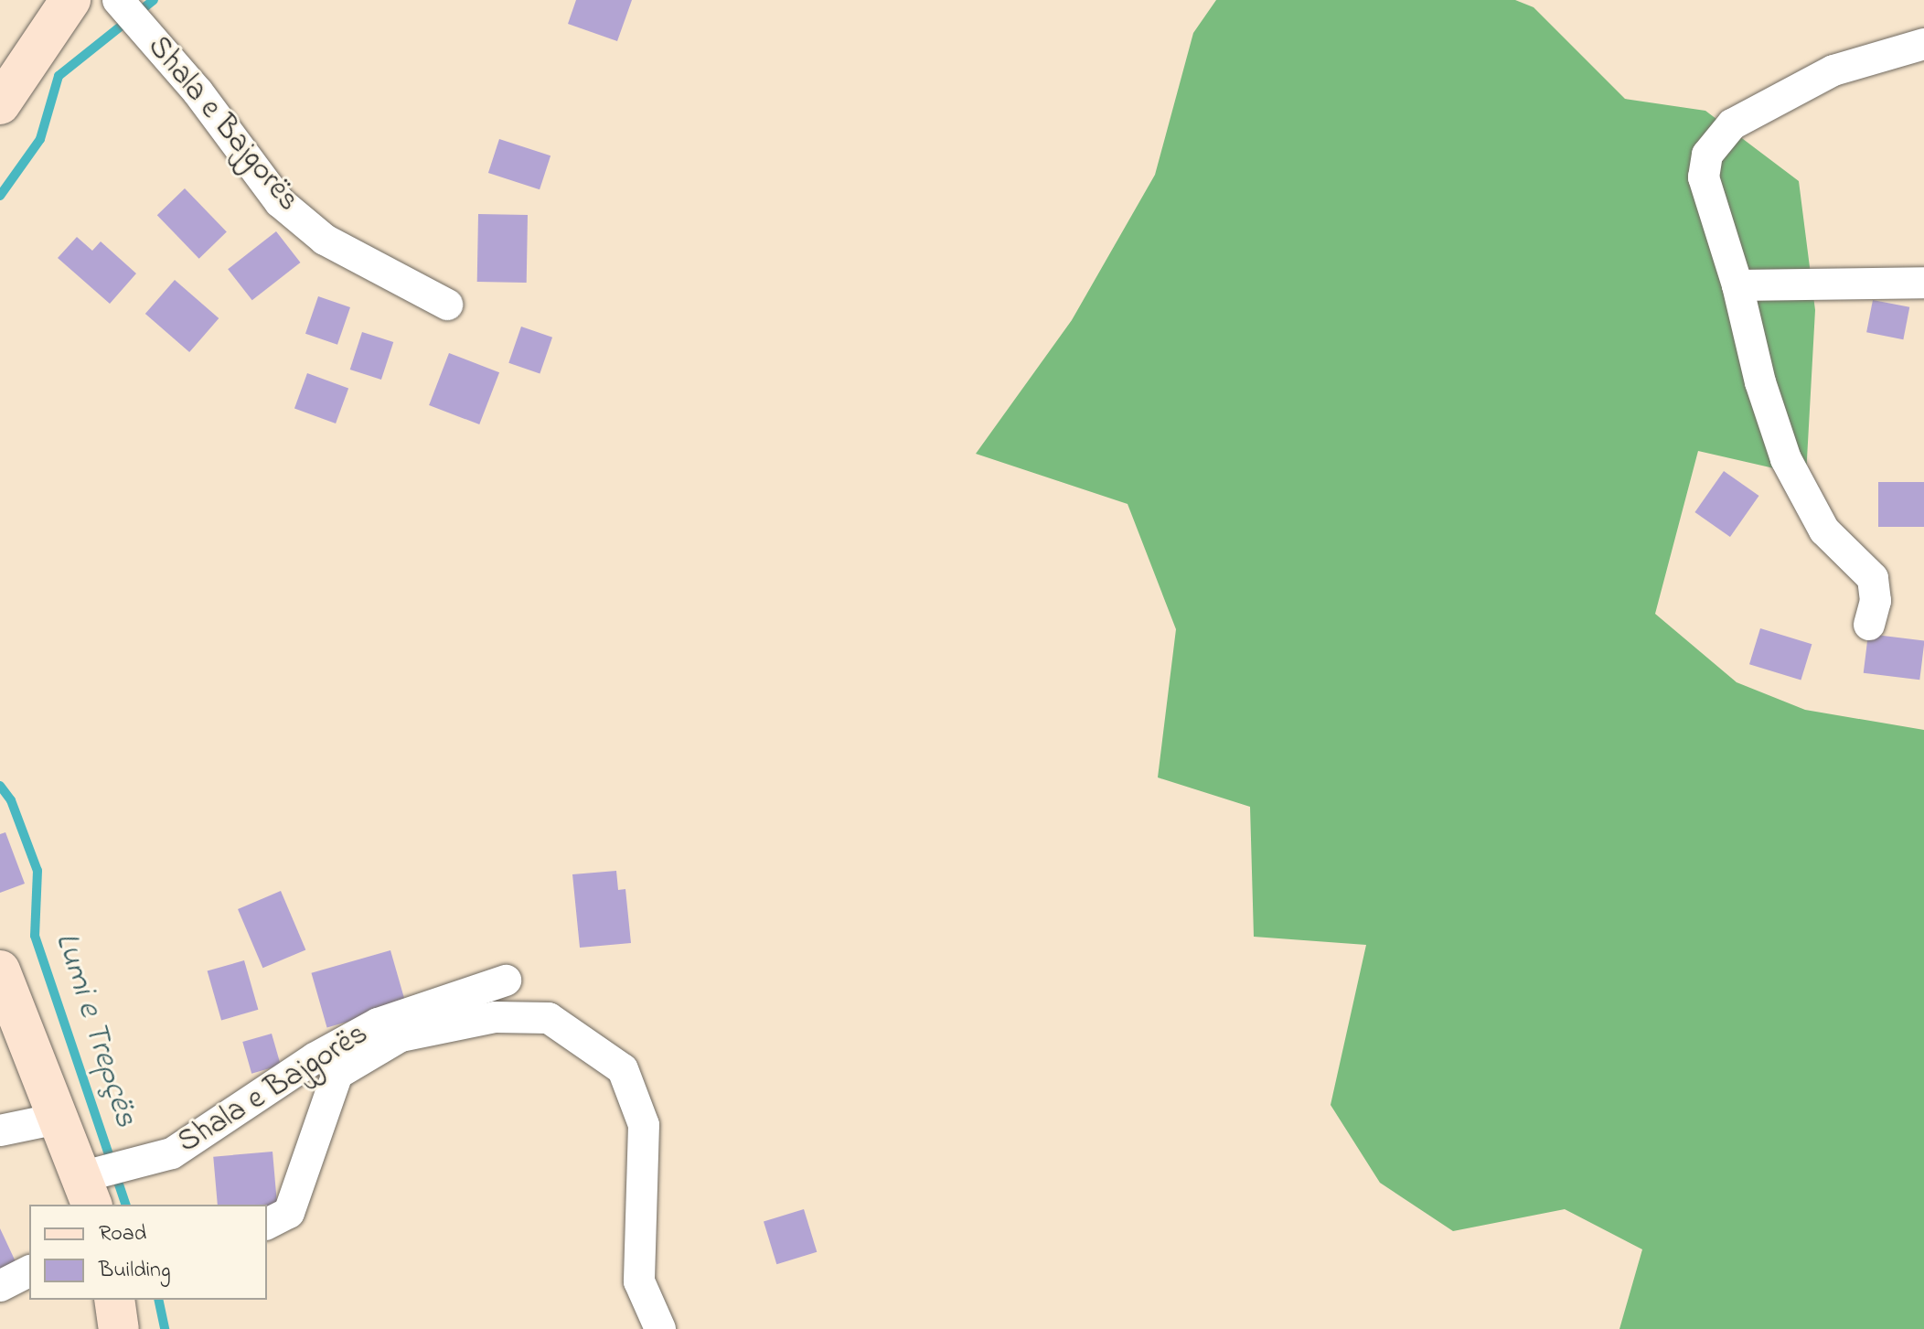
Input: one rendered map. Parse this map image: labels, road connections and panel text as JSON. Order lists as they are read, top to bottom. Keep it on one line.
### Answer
{"streets":{"main road":["Shala e Bajgorës"]},"water":["Lumi e Trepçës"],"legend":["Road","Building"]}
